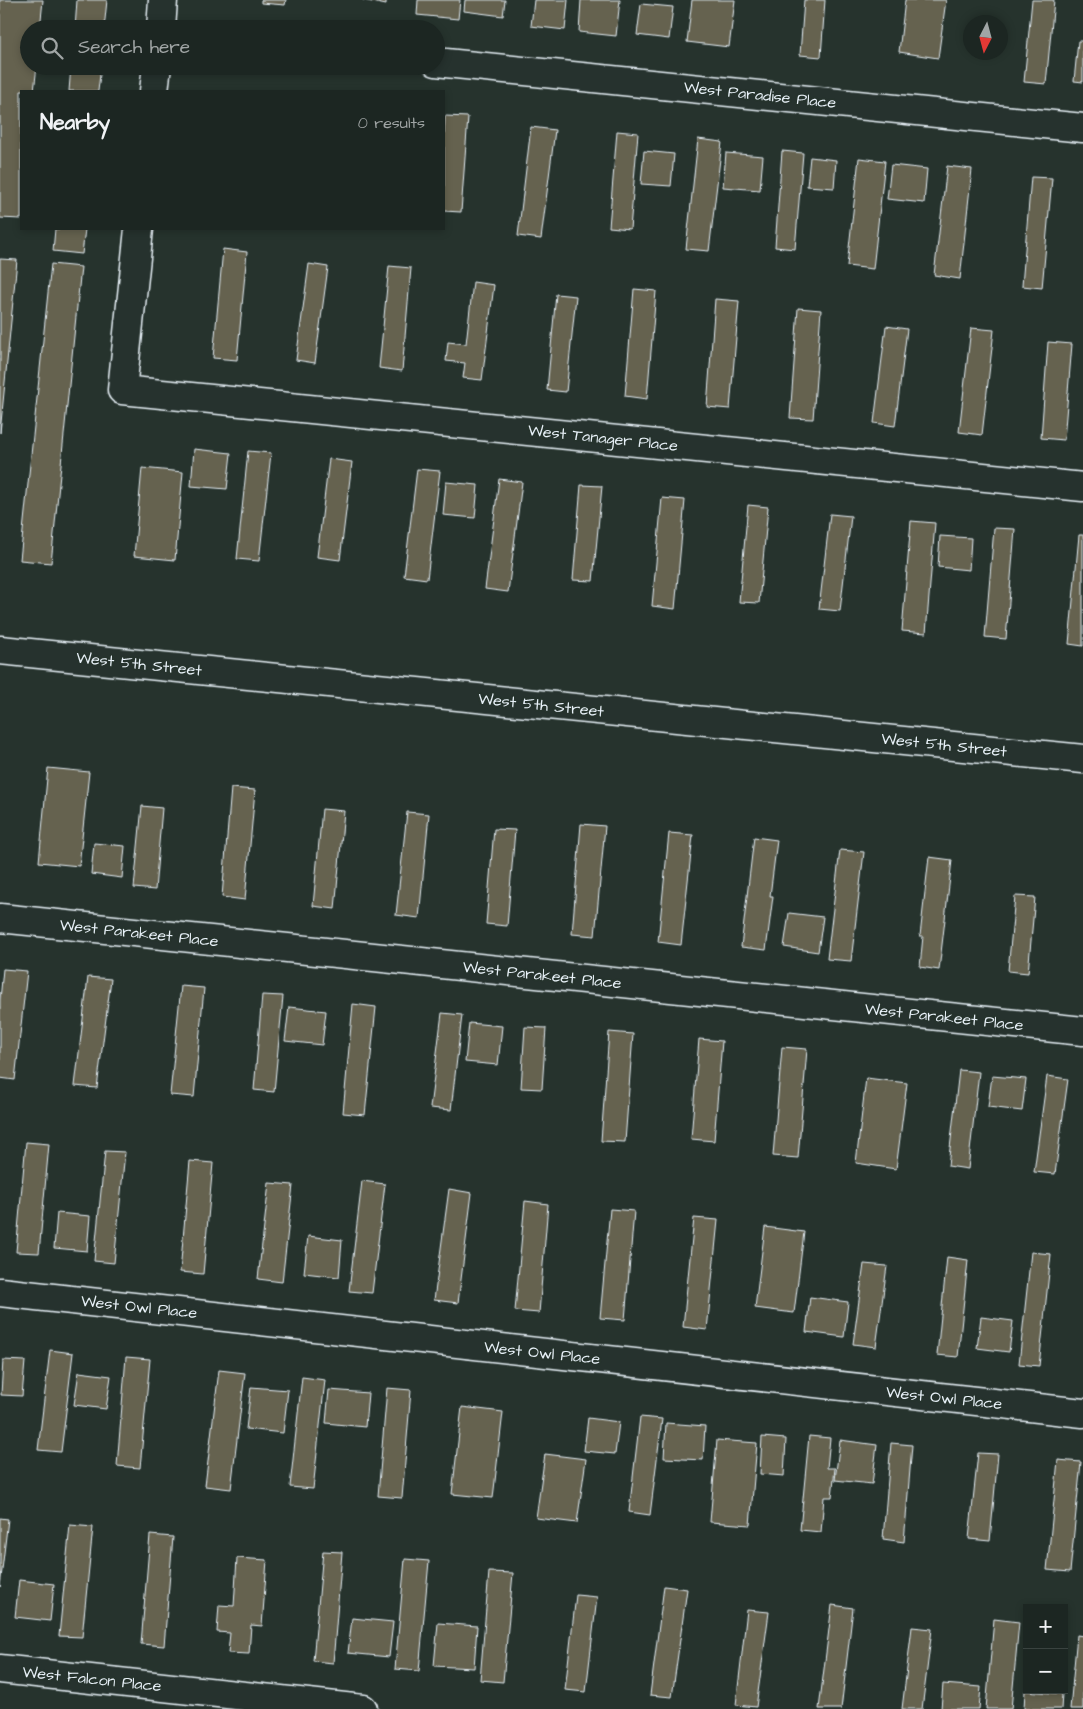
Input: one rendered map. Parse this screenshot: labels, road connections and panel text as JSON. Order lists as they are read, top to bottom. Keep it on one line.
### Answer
{"streets":{"street":["West Paradise Place","West Tanager Place","West 5th Street","West Parakeet Place","West Owl Place","West Falcon Place"]},"north":"bottom","page":{"search":"Search here","heading":["Nearby","0 results"],"map_buttons":["+","−"]}}
